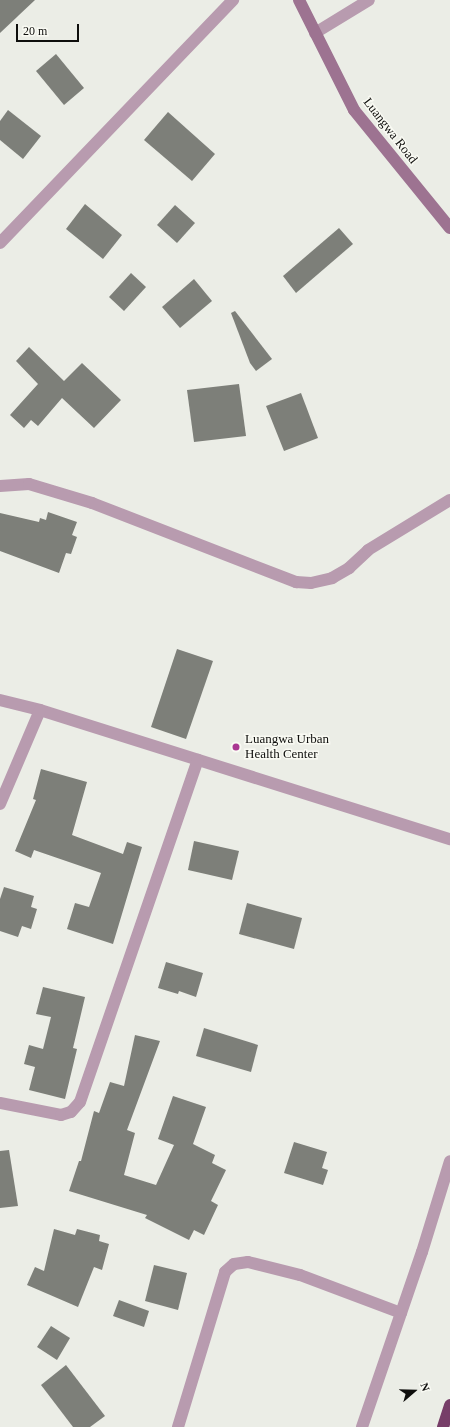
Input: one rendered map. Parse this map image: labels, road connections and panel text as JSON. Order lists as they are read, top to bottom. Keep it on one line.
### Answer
{"streets":{"street":["Luangwa Road"]},"places":["Luangwa Urban Health Center"],"scale_bar":"20 m","north":"right"}
